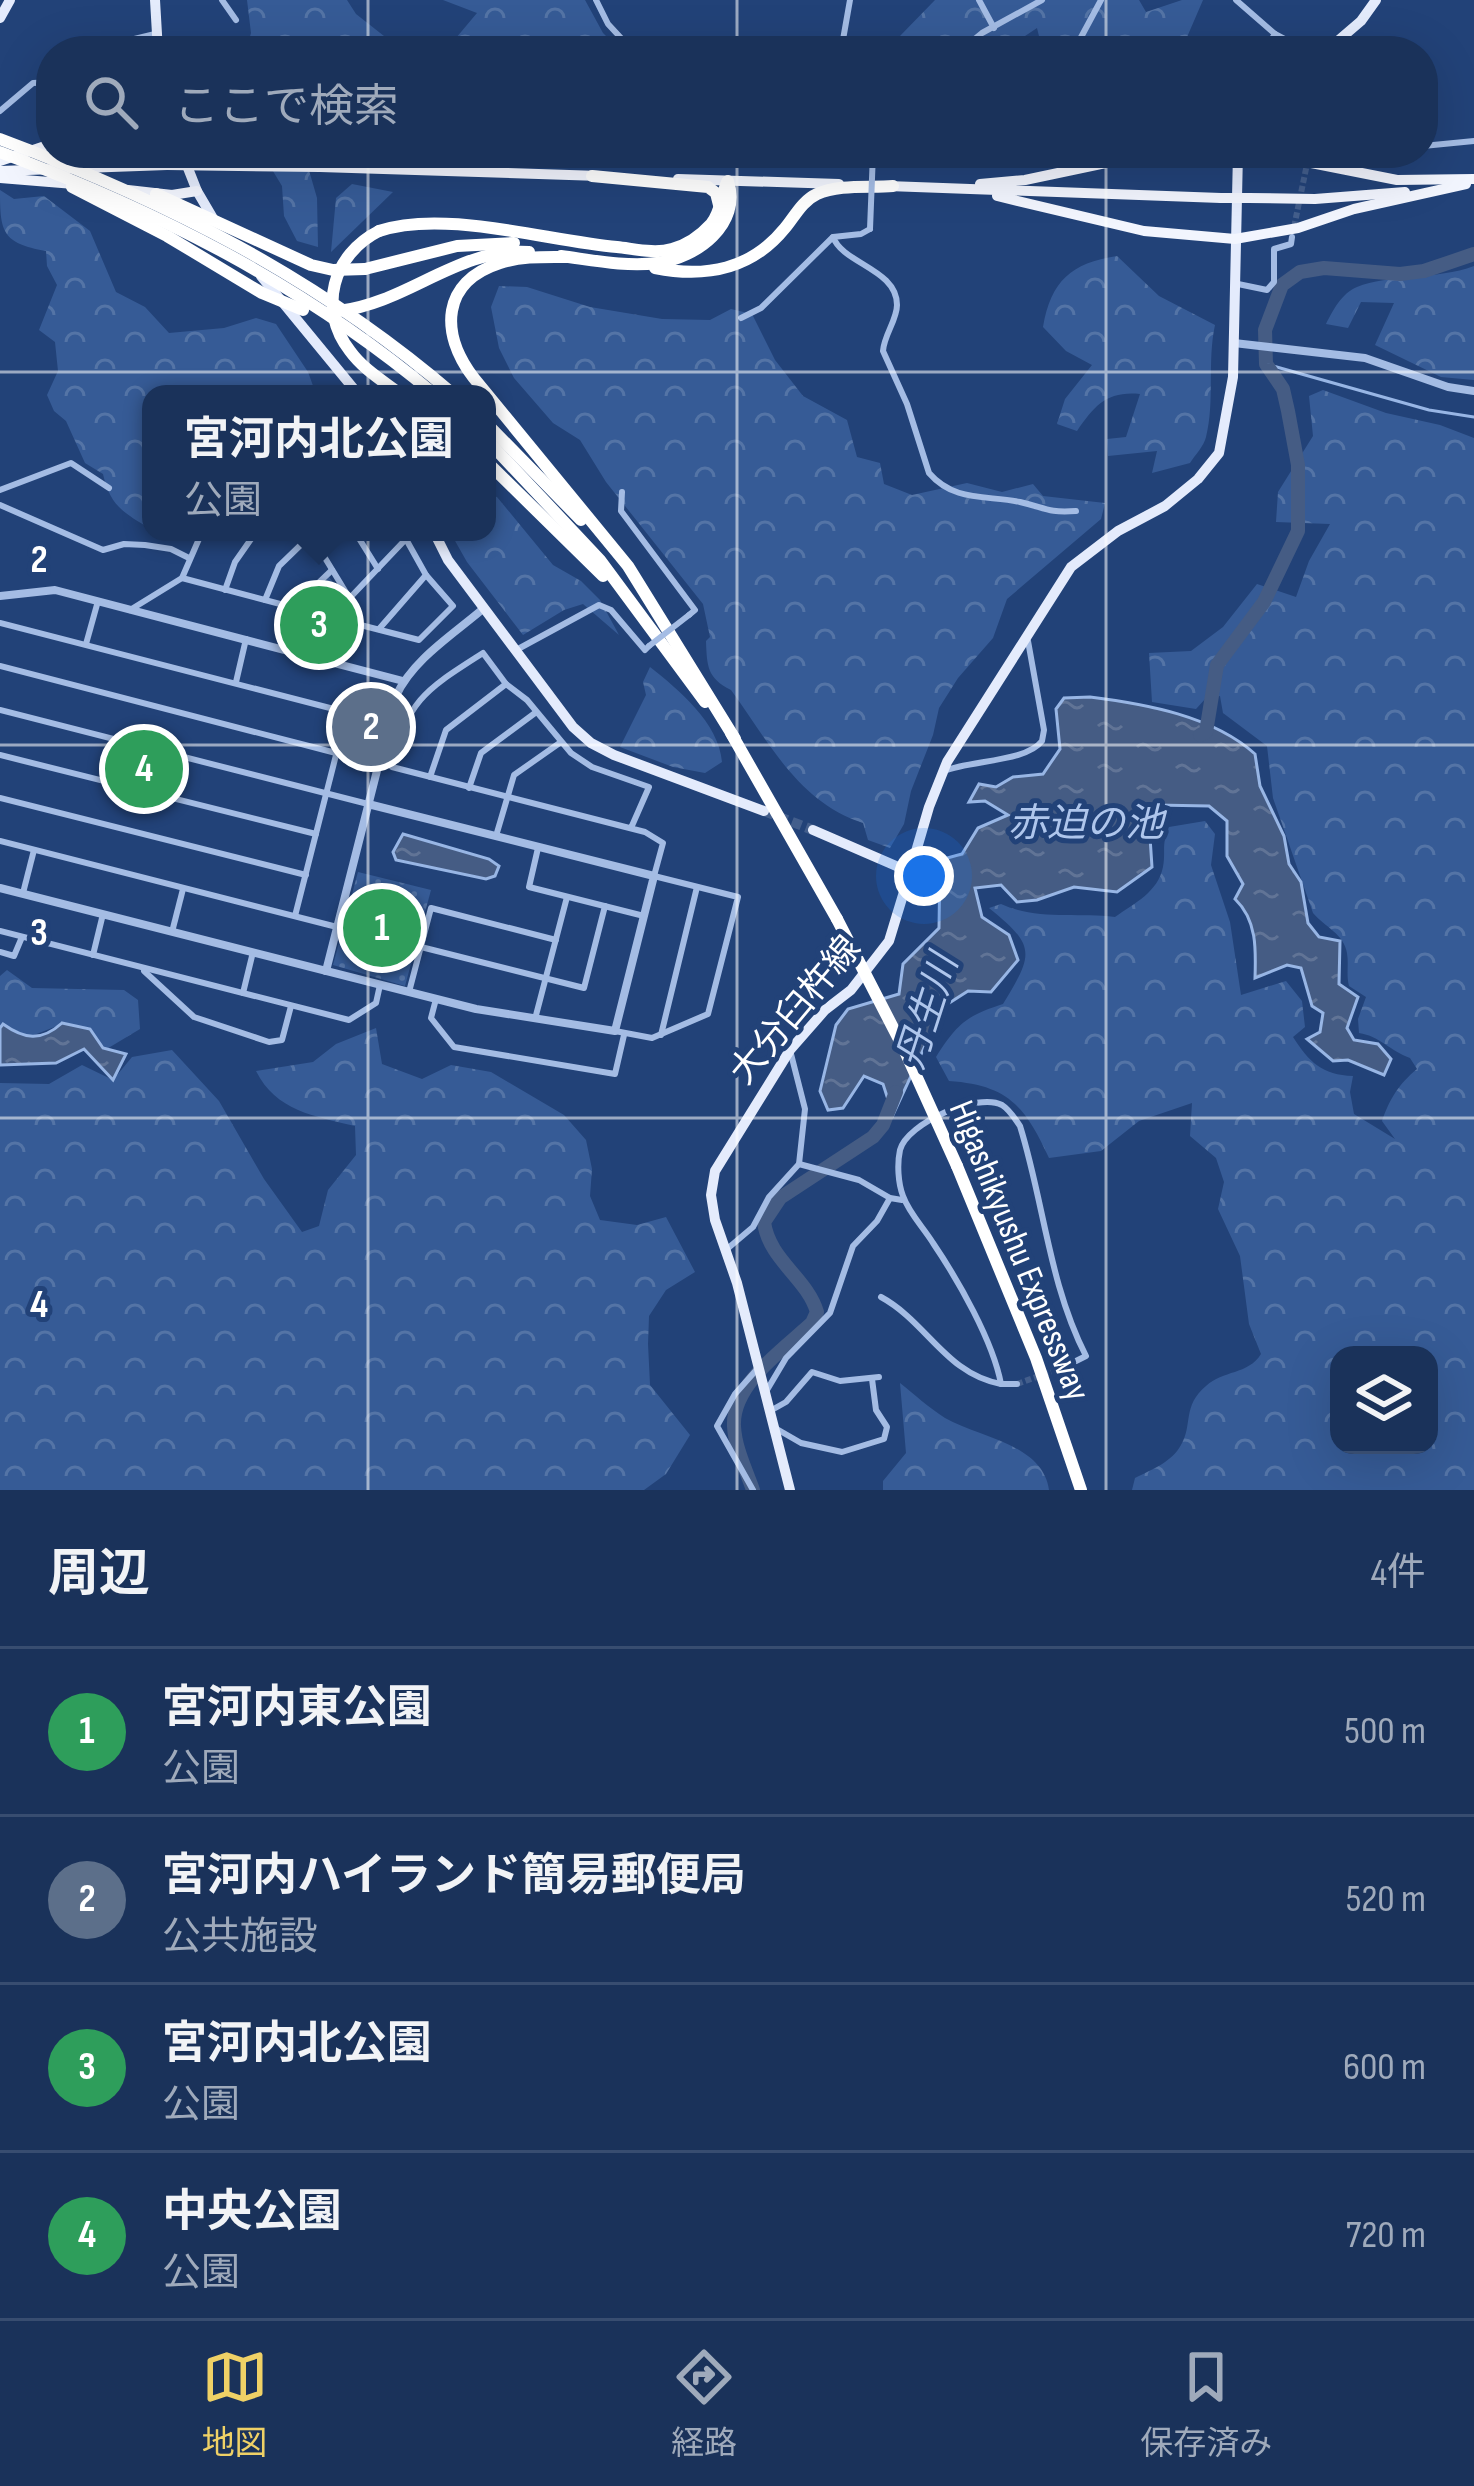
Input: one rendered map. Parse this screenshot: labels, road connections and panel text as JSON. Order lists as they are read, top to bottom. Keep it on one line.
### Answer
{"streets":{"highway":["Higashikyushu Expressway"],"main road":["大分臼杵線"]},"water":["赤迫の池","丹生川"],"page":{"search":"ここで検索","popup":["宮河内北公園","公園"],"pins":["3","2","4","1"],"heading":["周辺","4件"],"list":[{"mark":"1","name":"宮河内東公園","note":"公園","value":"500 m"},{"mark":"2","name":"宮河内ハイランド簡易郵便局","note":"公共施設","value":"520 m"},{"mark":"3","name":"宮河内北公園","note":"公園","value":"600 m"},{"mark":"4","name":"中央公園","note":"公園","value":"720 m"}],"nav":["地図","経路","保存済み"]},"grid":{"rows":["2","3","4"]}}
